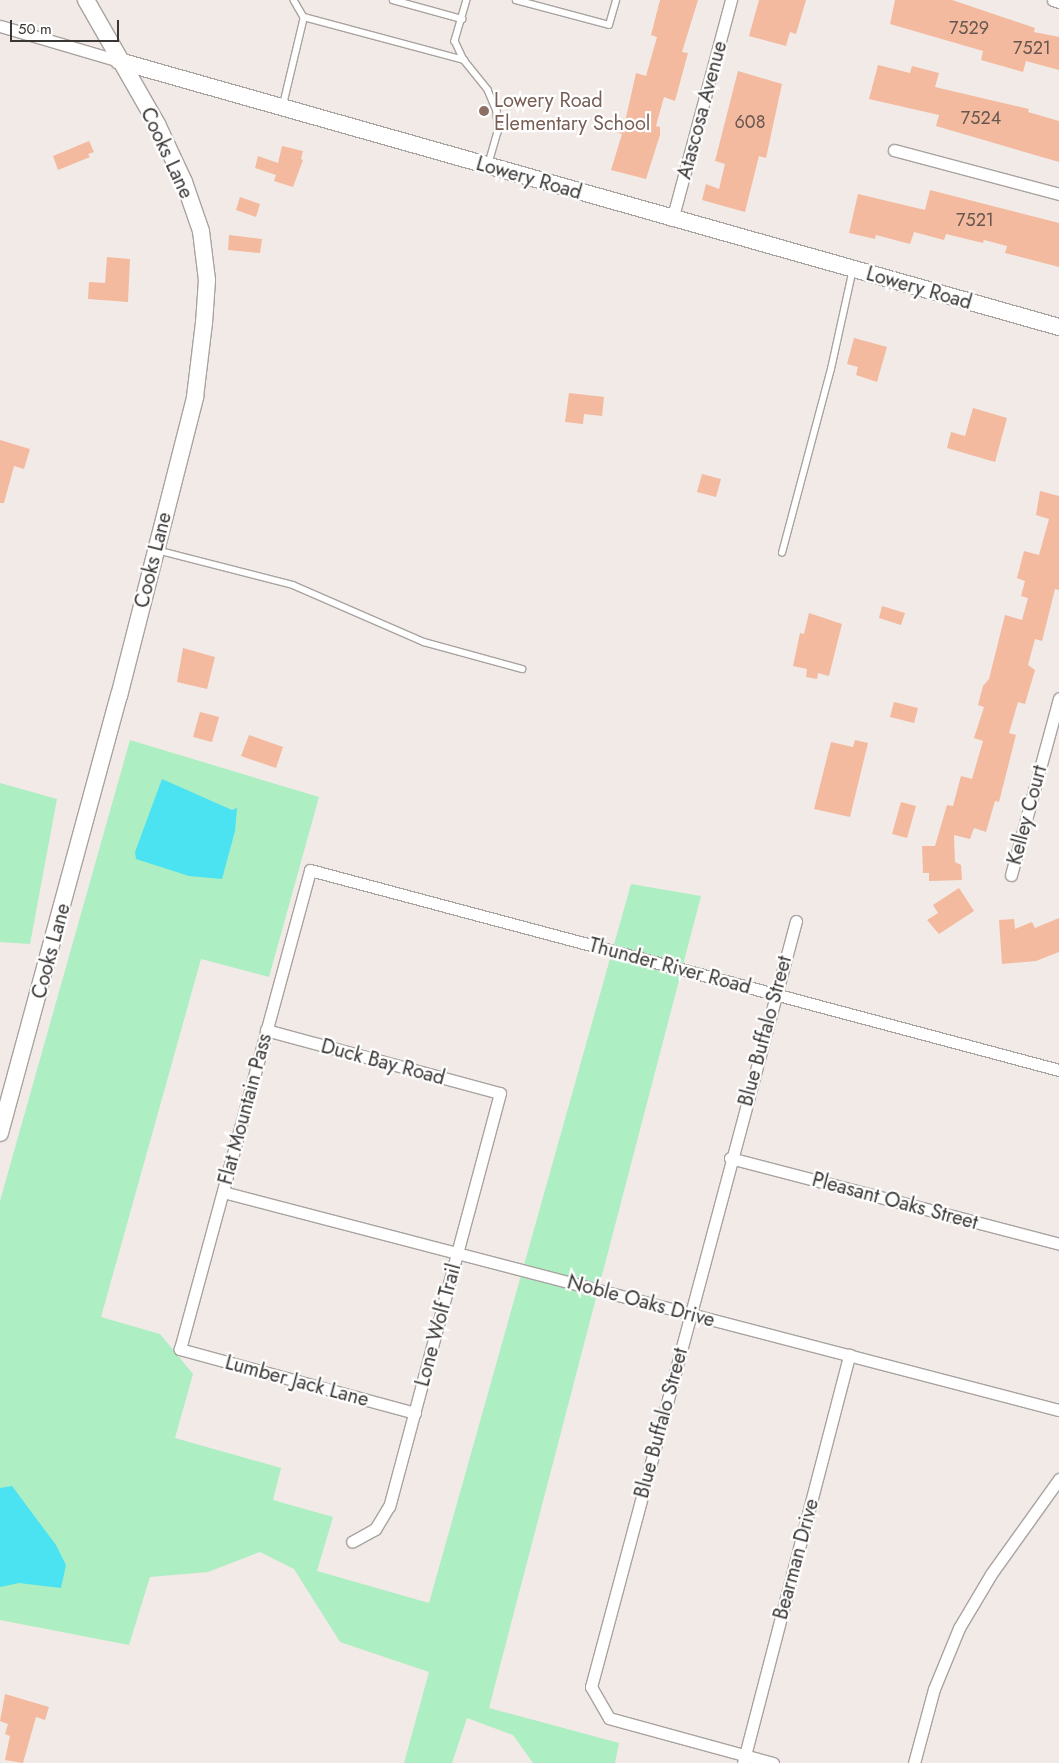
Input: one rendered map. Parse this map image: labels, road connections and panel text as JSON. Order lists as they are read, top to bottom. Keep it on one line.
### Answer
{"streets":{"street":["Atascosa Avenue","Cooks Lane","Lowery Road","Kelley Court","Thunder River Road","Blue Buffalo Street","Duck Bay Road","Flat Mountain Pass","Pleasant Oaks Street","Noble Oaks Drive","Lone Wolf Trail","Lumber Jack Lane","Bearman Drive"]},"crossings":[["Atascosa Avenue","Lowery Road"],["Cooks Lane","Lowery Road"],["Thunder River Road","Blue Buffalo Street"],["Thunder River Road","Flat Mountain Pass"],["Blue Buffalo Street","Pleasant Oaks Street"],["Blue Buffalo Street","Noble Oaks Drive"],["Blue Buffalo Street","Bearman Drive"],["Duck Bay Road","Flat Mountain Pass"],["Duck Bay Road","Lone Wolf Trail"],["Flat Mountain Pass","Noble Oaks Drive"],["Flat Mountain Pass","Lumber Jack Lane"],["Noble Oaks Drive","Lone Wolf Trail"],["Noble Oaks Drive","Bearman Drive"],["Lone Wolf Trail","Lumber Jack Lane"]],"places":["Lowery Road Elementary School"],"house_numbers":["7529","7521","7524","608","7521"],"scale_bar":"50 m"}
